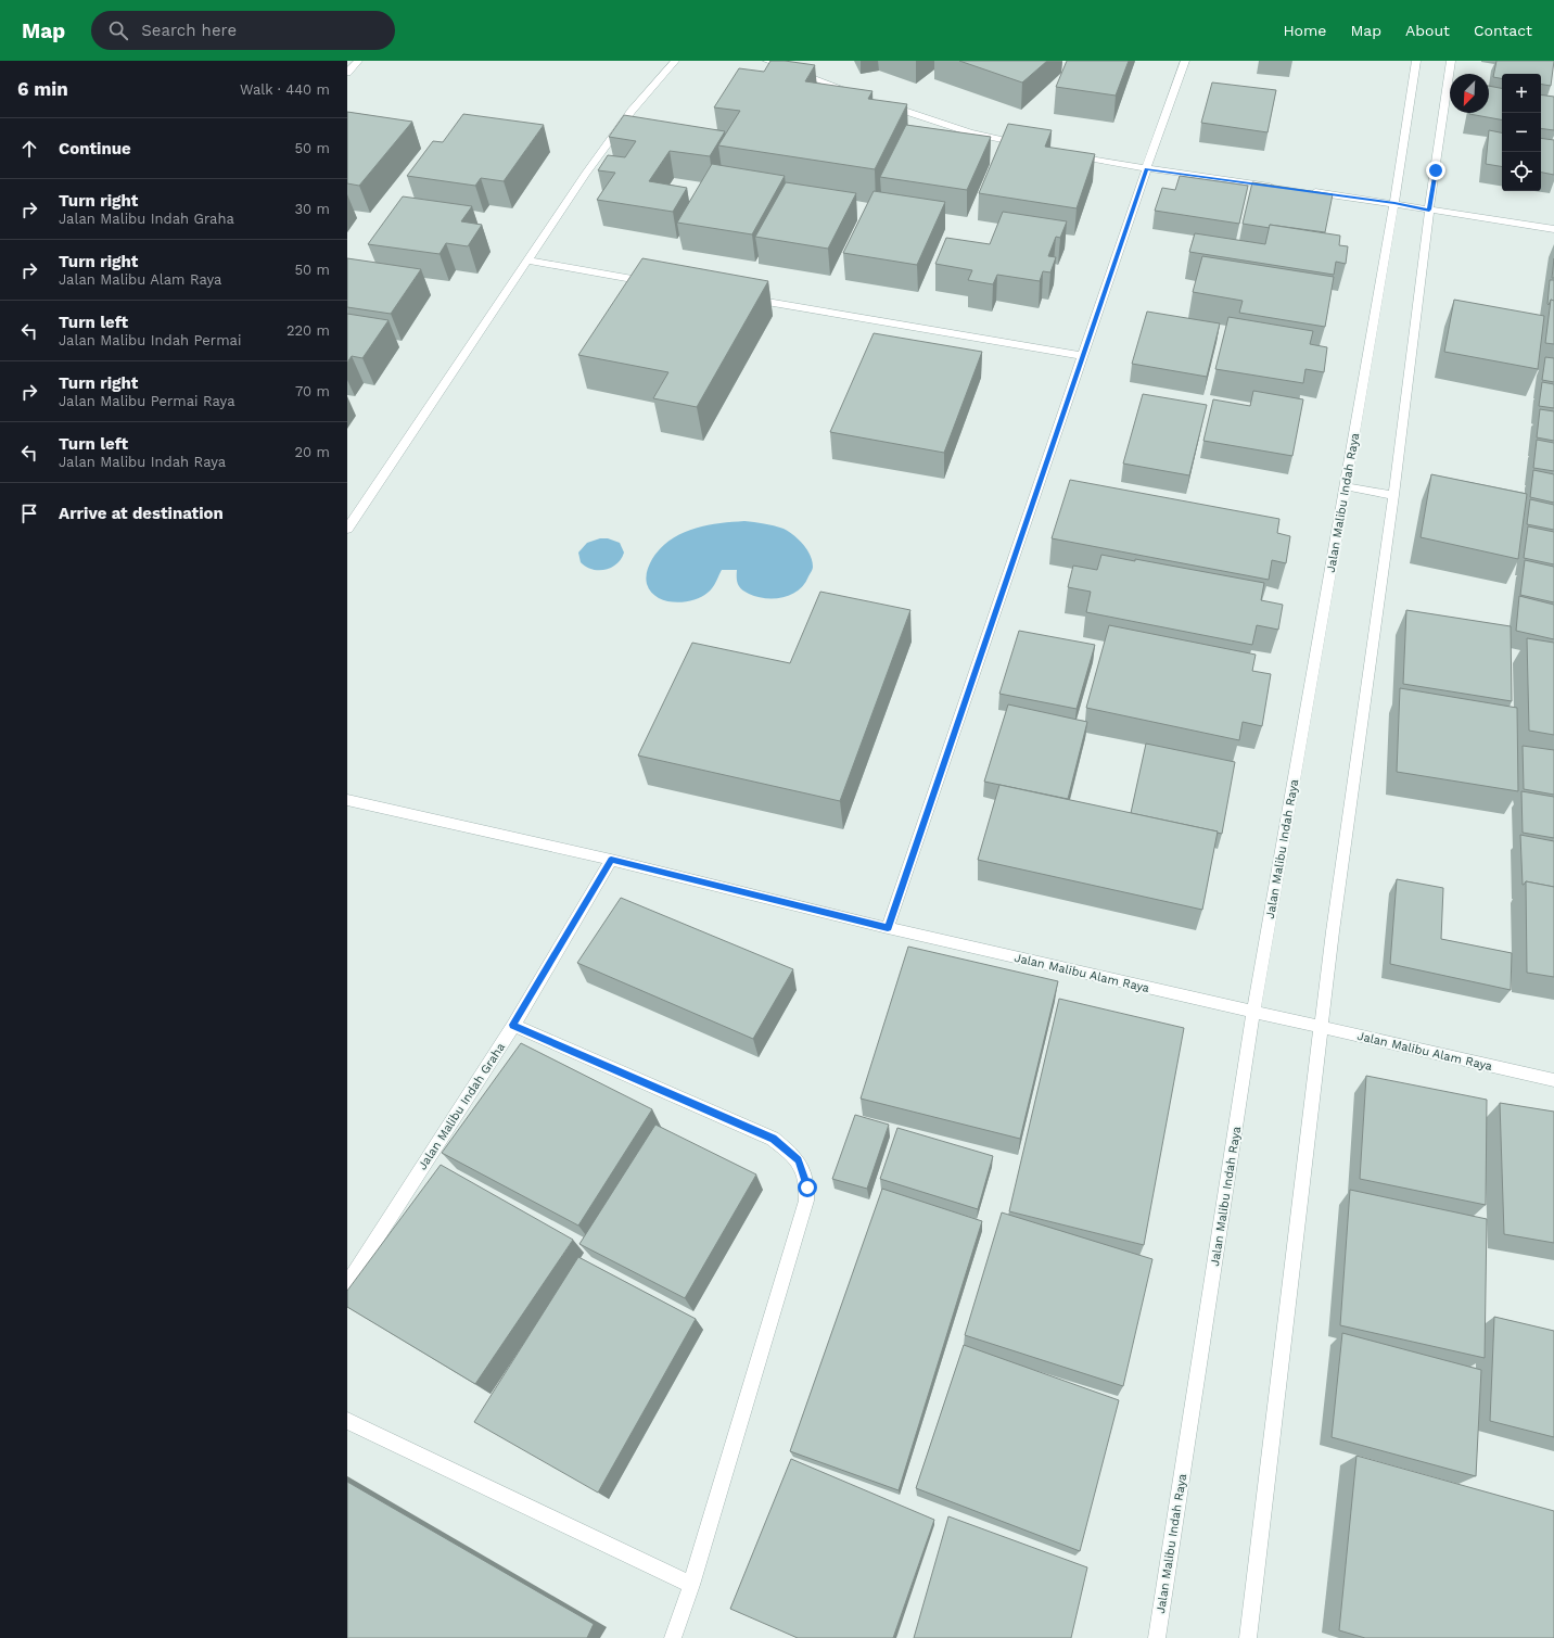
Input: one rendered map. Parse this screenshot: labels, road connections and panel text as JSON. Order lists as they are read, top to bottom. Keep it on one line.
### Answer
{"streets":{"street":["Jalan Malibu Indah Raya","Jalan Malibu Alam Raya","Jalan Malibu Indah Graha"]},"crossings":[["Jalan Malibu Indah Raya","Jalan Malibu Alam Raya"],["Jalan Malibu Alam Raya","Jalan Malibu Indah Graha"]],"north":"bottom left","page":{"header":"Map","search":"Search here","nav":["Home","Map","About","Contact"],"heading":["6 min","Walk · 440 m"],"map_buttons":["+","−"],"list":[["Continue","50 m"],["Turn right","Jalan Malibu Indah Graha","30 m"],["Turn right","Jalan Malibu Alam Raya","50 m"],["Turn left","Jalan Malibu Indah Permai","220 m"],["Turn right","Jalan Malibu Permai Raya","70 m"],["Turn left","Jalan Malibu Indah Raya","20 m"],"Arrive at destination"]}}
